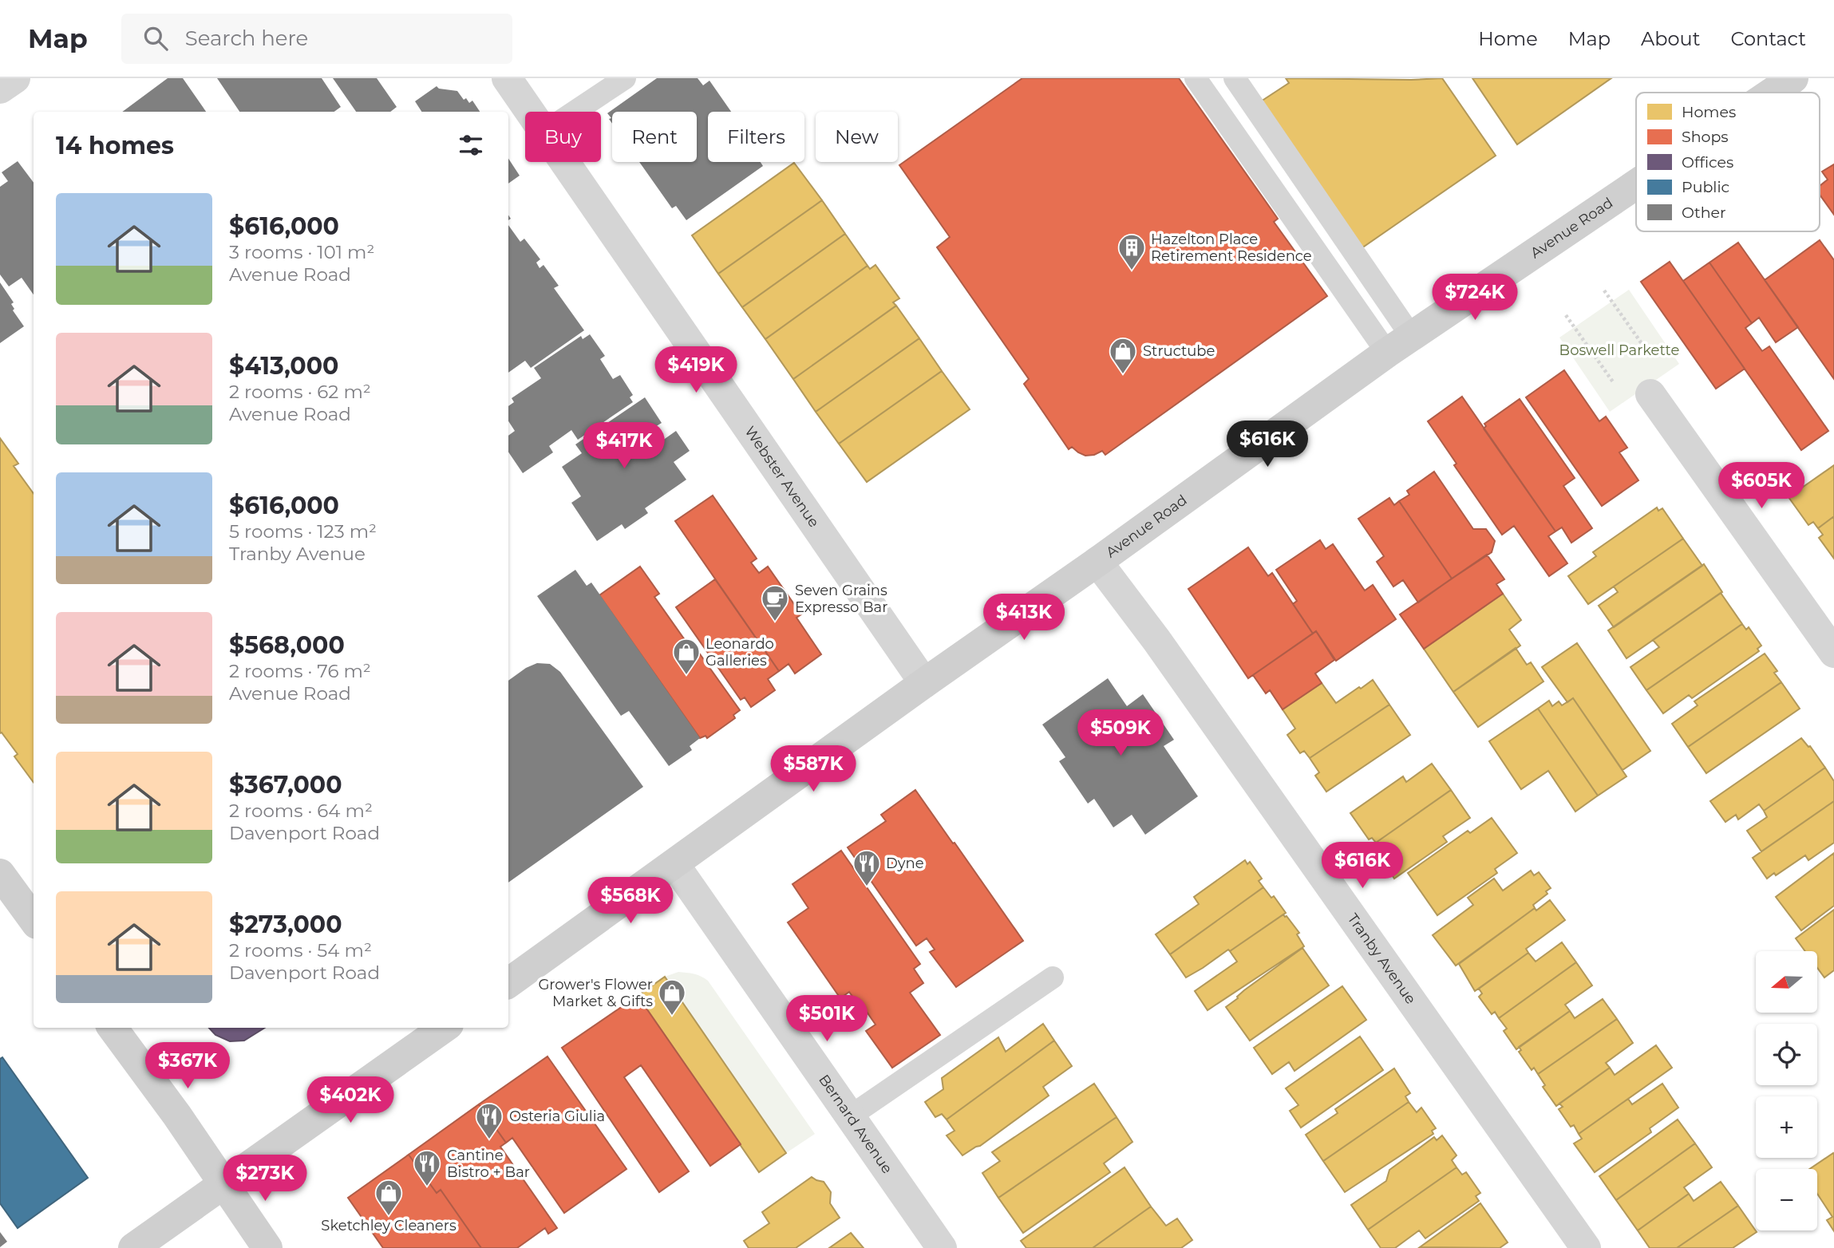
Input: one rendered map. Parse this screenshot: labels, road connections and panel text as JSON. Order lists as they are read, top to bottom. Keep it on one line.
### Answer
{"streets":{"main road":["Avenue Road"],"street":["Webster Avenue","Tranby Avenue","Bernard Avenue"]},"crossings":[["Avenue Road","Webster Avenue"],["Avenue Road","Tranby Avenue"],["Avenue Road","Bernard Avenue"]],"parks":["Boswell Parkette"],"places":{"building":["Hazelton Place Retirement Residence"],"shop":["Structube","Leonardo Galleries","Grower's Flower Market & Gifts","Sketchley Cleaners"],"cafe":["Seven Grains Expresso Bar"],"restaurant":["Dyne","Osteria Giulia","Cantine Bistro + Bar"]},"legend":["Homes","Shops","Offices","Public","Other"],"north":"left","page":{"header":"Map","search":"Search here","nav":["Home","Map","About","Contact"],"chip":["Buy","Rent","Filters","New"],"heading":"14 homes","list":[{"name":"$616,000","note":"3 rooms · 101 m² · Avenue Road"},{"name":"$413,000","note":"2 rooms · 62 m² · Avenue Road"},{"name":"$616,000","note":"5 rooms · 123 m² · Tranby Avenue"},{"name":"$568,000","note":"2 rooms · 76 m² · Avenue Road"},{"name":"$367,000","note":"2 rooms · 64 m² · Davenport Road"},{"name":"$273,000","note":"2 rooms · 54 m² · Davenport Road"}],"price":["$724K","$419K","$616K","$417K","$605K","$413K","$509K","$587K","$616K","$568K","$501K","$367K","$402K","$273K"],"map_buttons":["+","−"]}}
